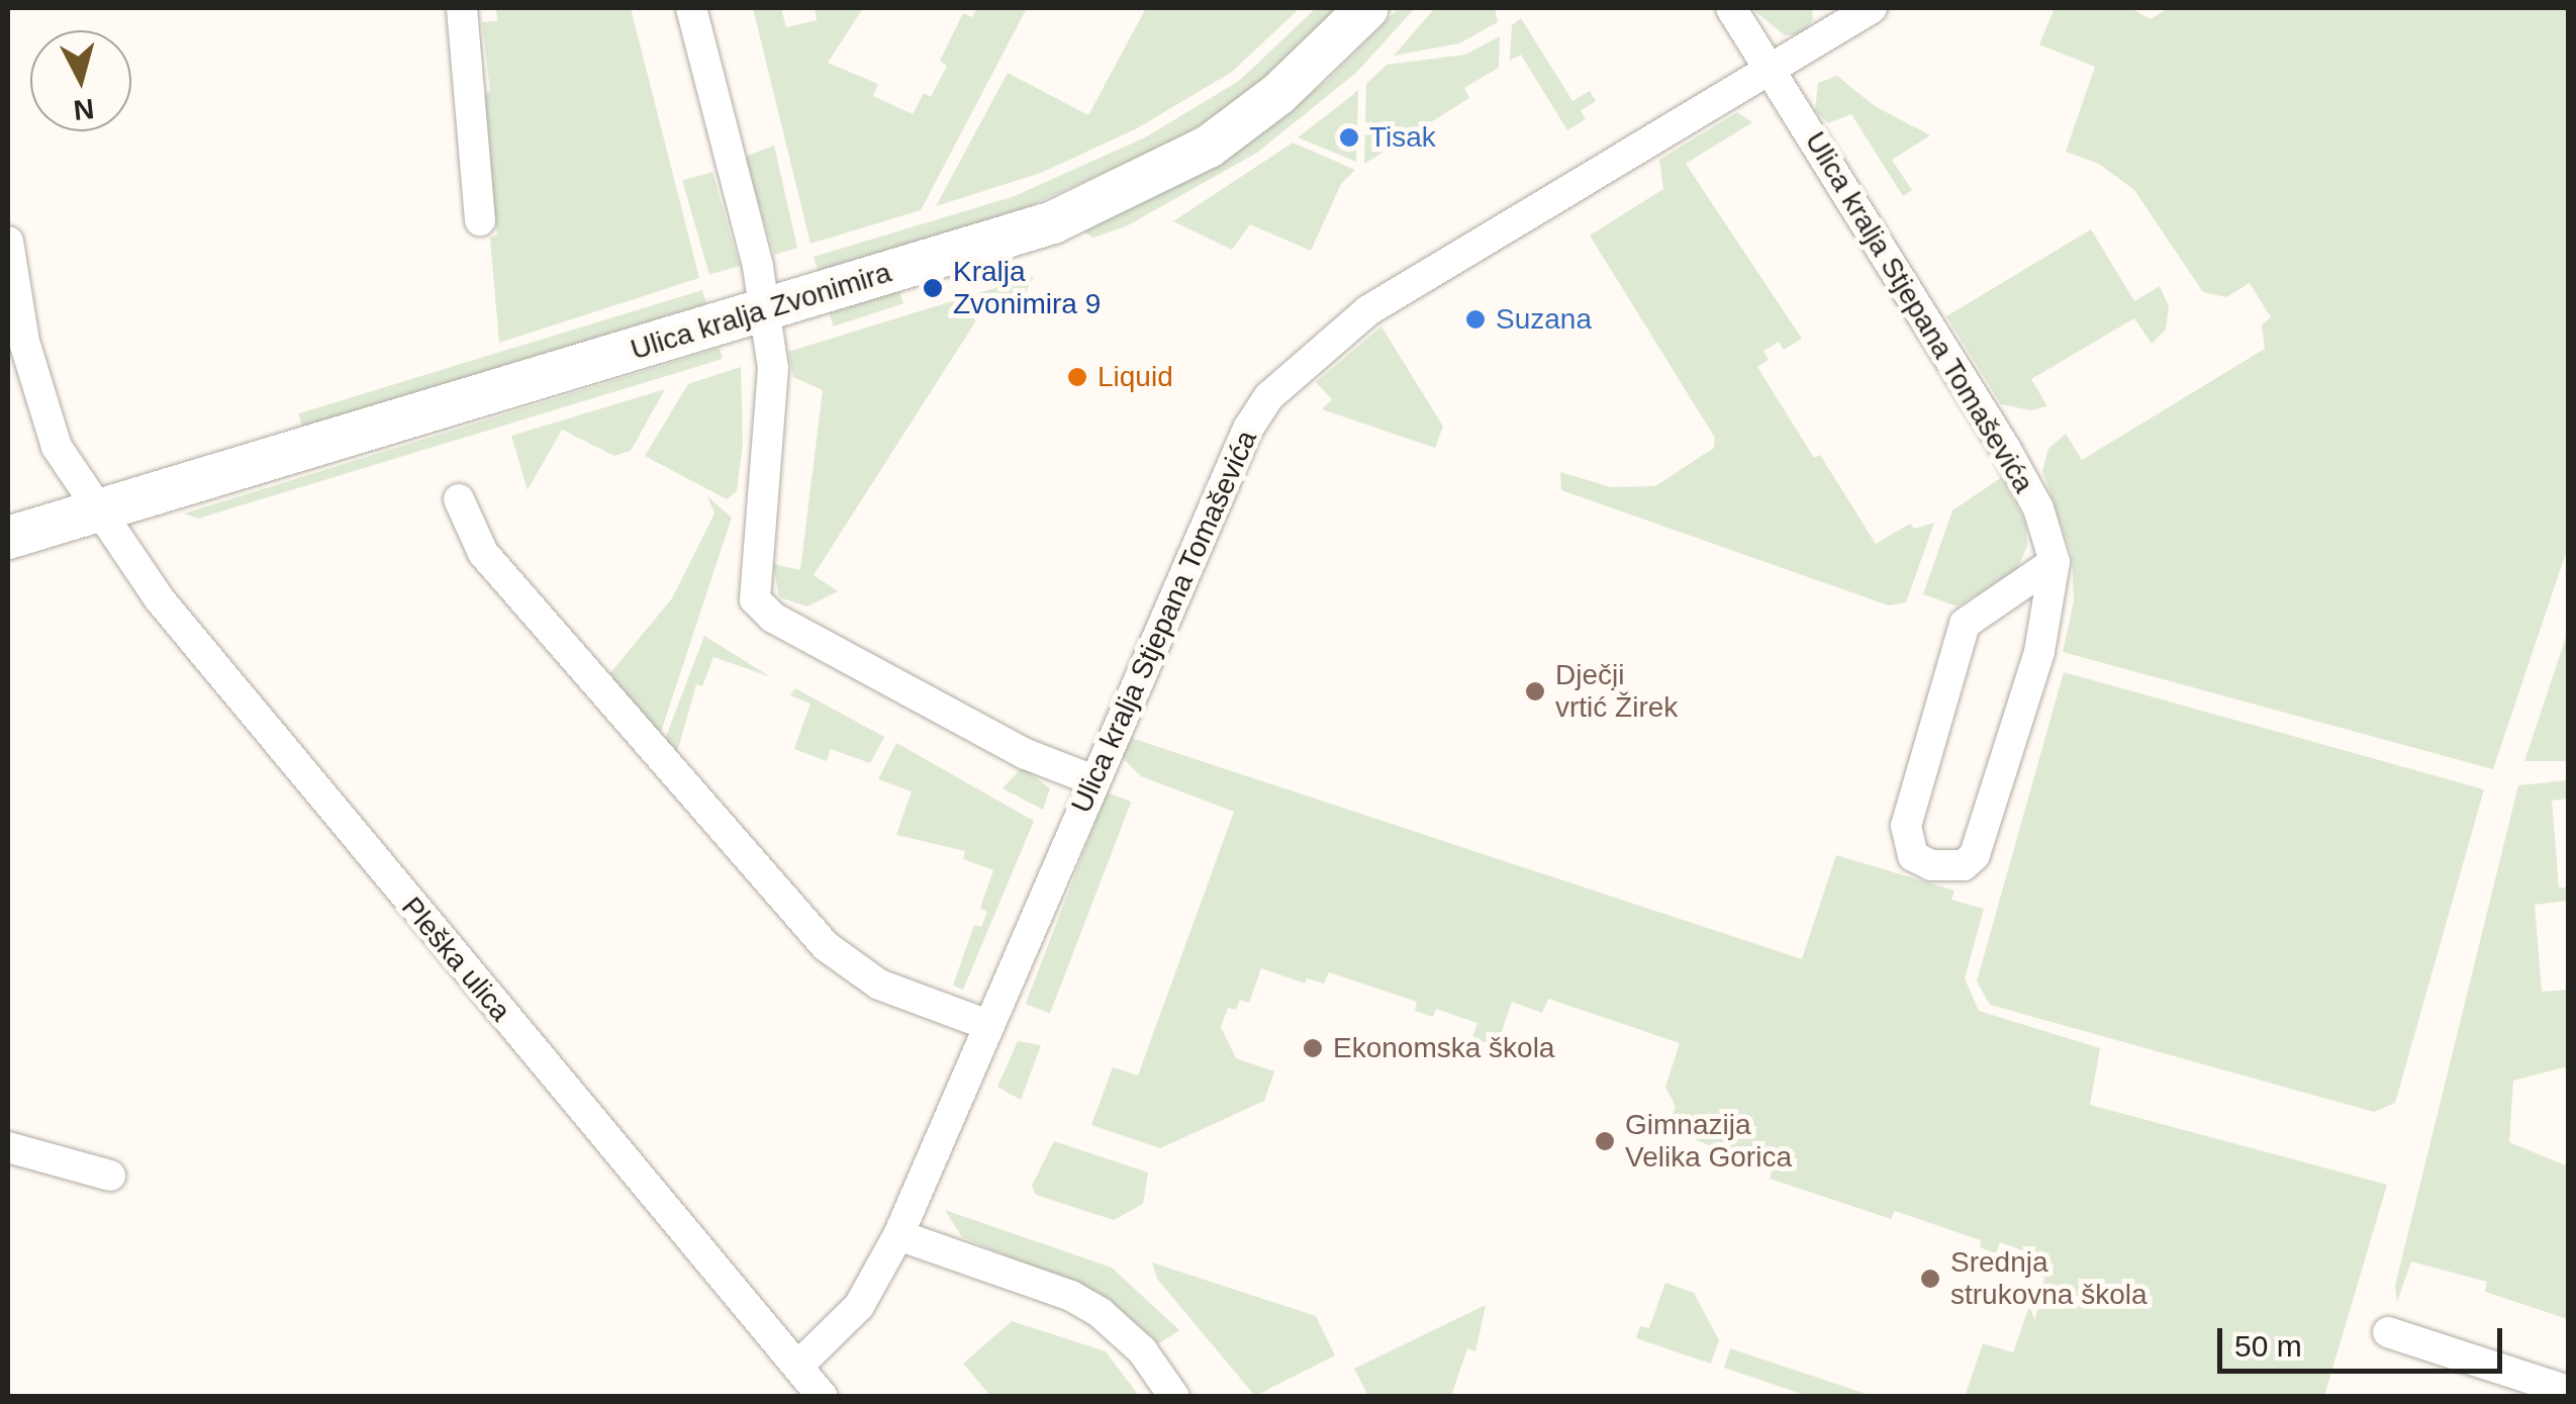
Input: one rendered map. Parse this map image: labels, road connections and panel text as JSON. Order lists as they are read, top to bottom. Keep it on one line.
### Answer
{"streets":{"main road":["Ulica kralja Zvonimira"],"street":["Ulica kralja Stjepana Tomaševića","Pleška ulica"]},"crossings":[["Ulica kralja Zvonimira","Pleška ulica"],["Ulica kralja Stjepana Tomaševića","Pleška ulica"]],"places":["Tisak","Kralja Zvonimira 9","Suzana","Liquid","Dječji vrtić Žirek","Ekonomska škola","Gimnazija Velika Gorica","Srednja strukovna škola"],"scale_bar":"50 m","north":"bottom"}
